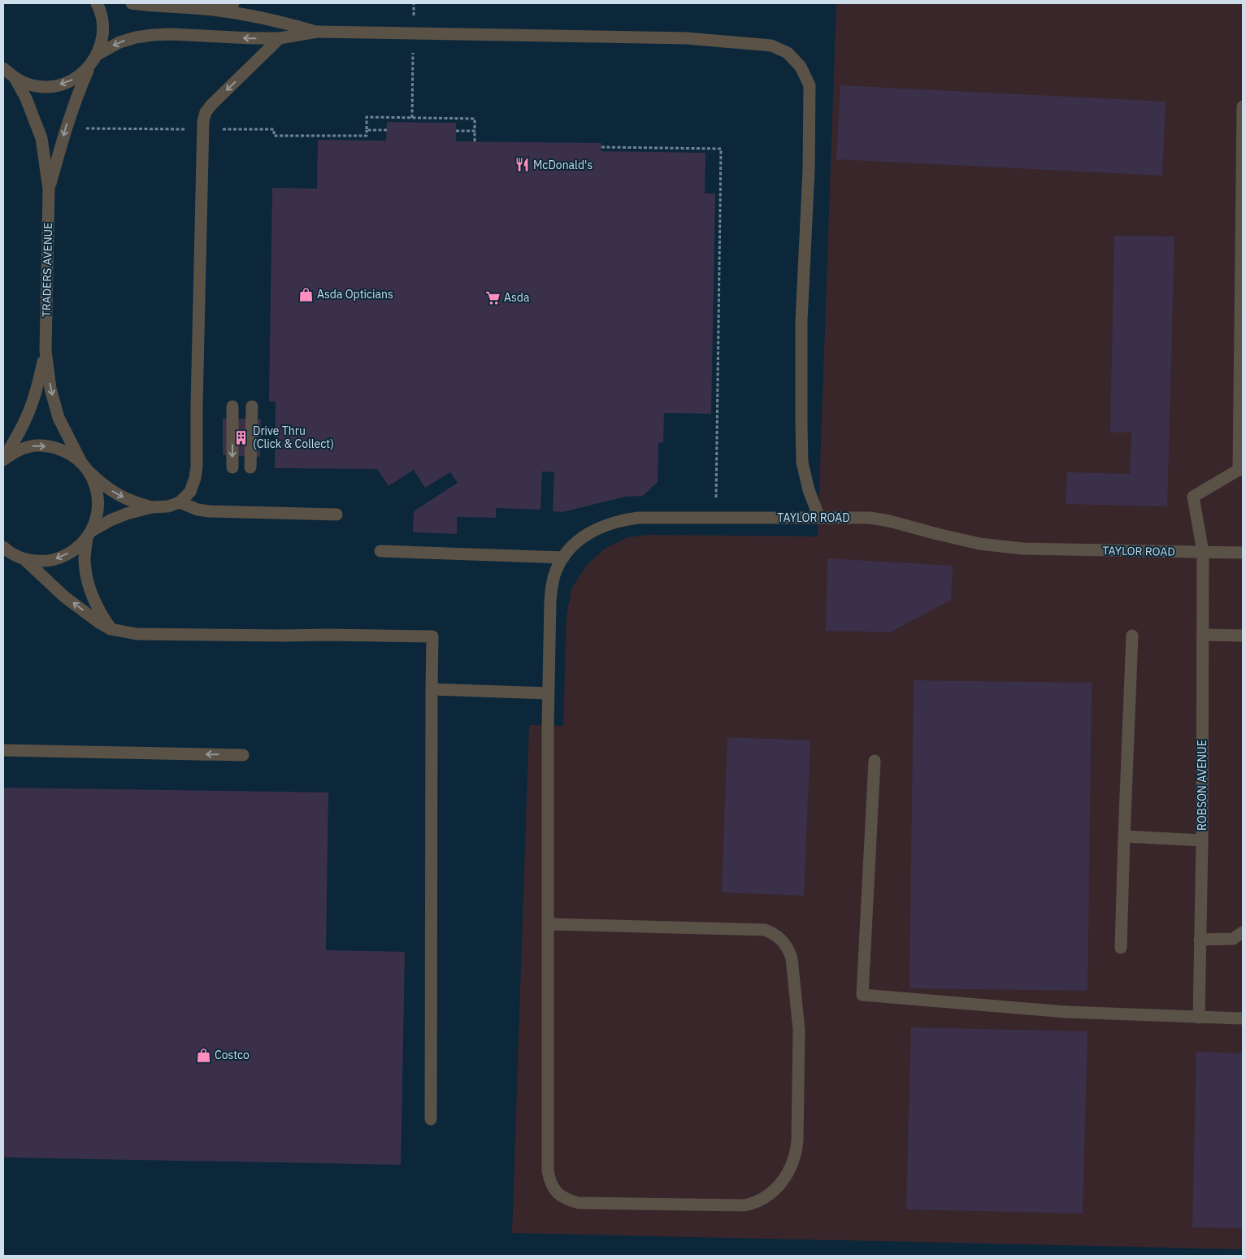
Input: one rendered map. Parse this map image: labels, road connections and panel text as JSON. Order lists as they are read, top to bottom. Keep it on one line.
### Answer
{"streets":{"street":["TRADERS AVENUE","TAYLOR ROAD","ROBSON AVENUE"]},"crossings":[["TAYLOR ROAD","ROBSON AVENUE"]],"places":{"restaurant":["McDonald's"],"shop":["Asda Opticians","Costco"],"supermarket":["Asda"],"building":["Drive Thru (Click & Collect)"]}}
